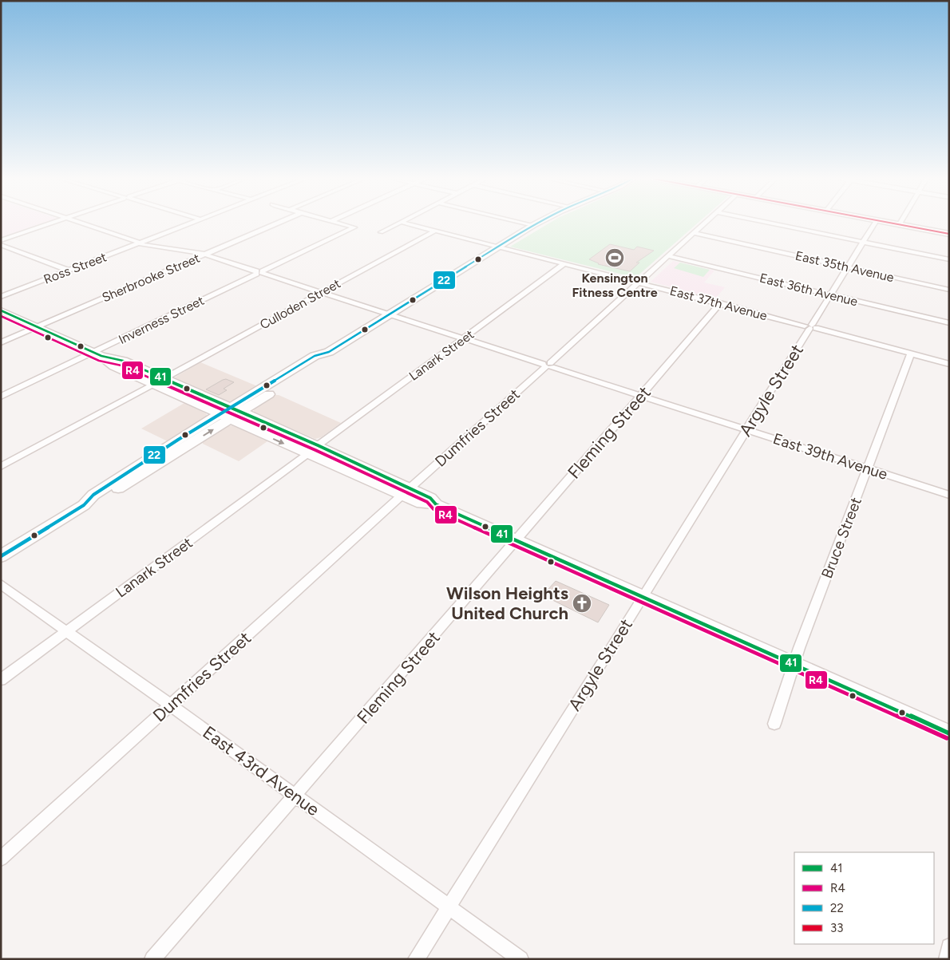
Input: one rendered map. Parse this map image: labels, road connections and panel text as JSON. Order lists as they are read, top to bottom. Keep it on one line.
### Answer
{"streets":{"street":["East 35th Avenue","Ross Street","Sherbrooke Street","East 36th Avenue","East 37th Avenue","Culloden Street","Inverness Street","Lanark Street","Argyle Street","Dumfries Street","Fleming Street","East 39th Avenue","Bruce Street","East 43rd Avenue"]},"crossings":[["East 35th Avenue","Argyle Street"],["East 35th Avenue","Dumfries Street"],["Ross Street","East 39th Avenue"],["Sherbrooke Street","East 39th Avenue"],["East 36th Avenue","Argyle Street"],["East 36th Avenue","Dumfries Street"],["East 37th Avenue","Culloden Street"],["East 37th Avenue","Lanark Street"],["East 37th Avenue","Argyle Street"],["East 37th Avenue","Dumfries Street"],["East 37th Avenue","Fleming Street"],["East 37th Avenue","Bruce Street"],["Culloden Street","East 39th Avenue"],["Inverness Street","East 39th Avenue"],["Lanark Street","East 39th Avenue"],["Lanark Street","East 43rd Avenue"],["Argyle Street","East 39th Avenue"],["Argyle Street","East 43rd Avenue"],["Dumfries Street","East 39th Avenue"],["Dumfries Street","East 43rd Avenue"],["Fleming Street","East 39th Avenue"],["Fleming Street","East 43rd Avenue"],["East 39th Avenue","Bruce Street"]],"places":{"sports":["Kensington Fitness Centre"],"church":["Wilson Heights United Church"]},"lines":["transit line 22","transit line 33","transit line 41","transit line R4"],"legend":["41","R4","22","33"]}
